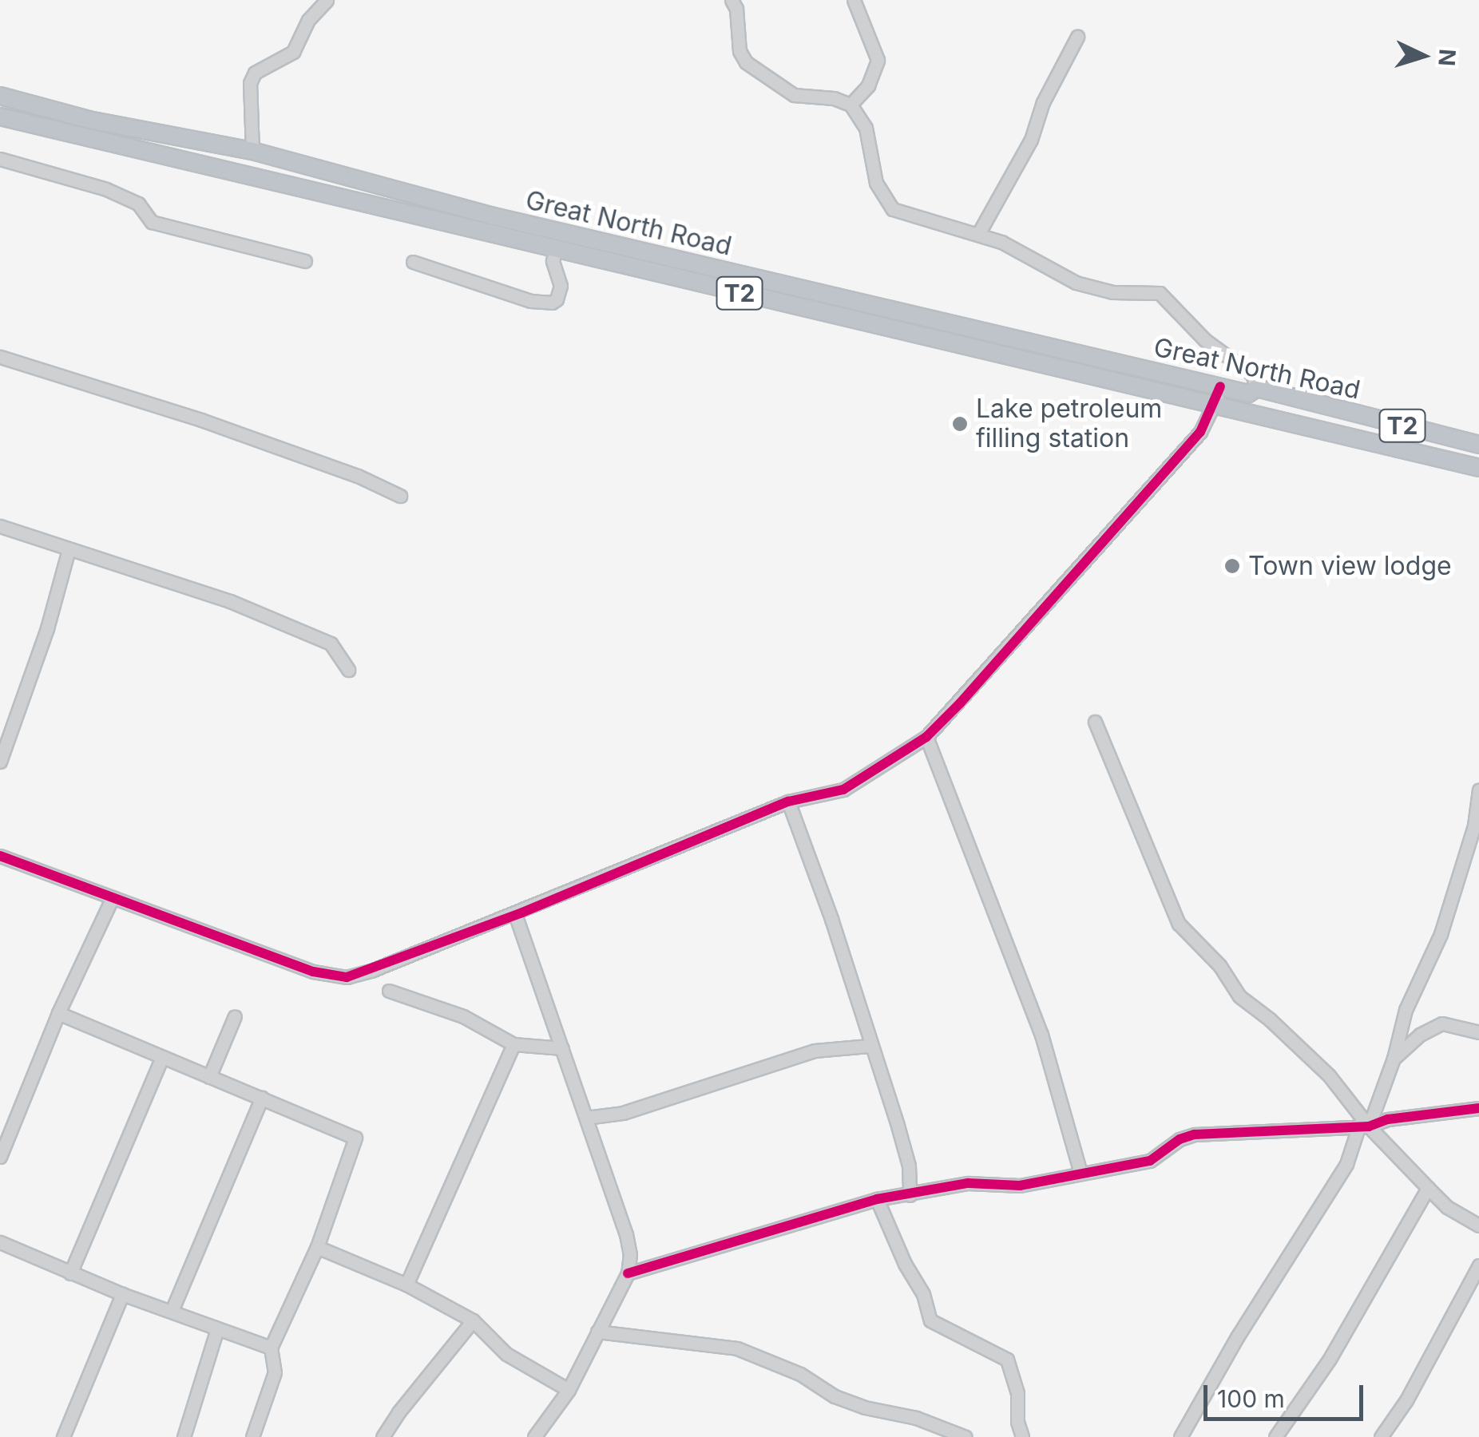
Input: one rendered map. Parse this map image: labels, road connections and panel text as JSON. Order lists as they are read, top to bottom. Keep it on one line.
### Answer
{"streets":{"highway":["Great North Road","T2"]},"places":["Lake petroleum filling station","Town view lodge"],"scale_bar":"100 m","north":"right"}
